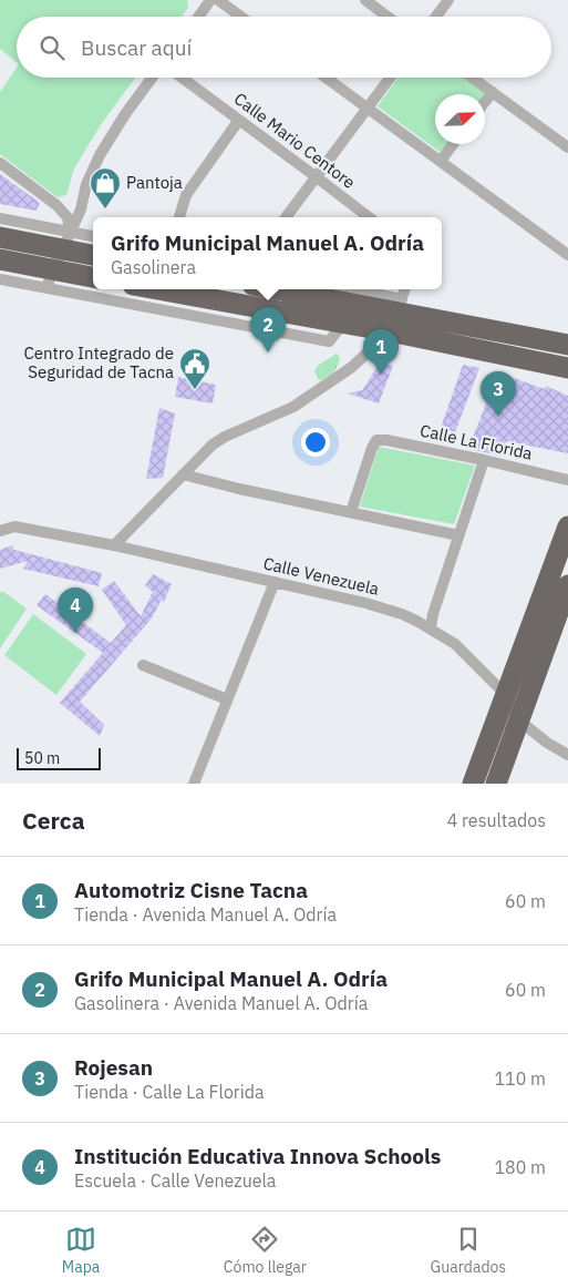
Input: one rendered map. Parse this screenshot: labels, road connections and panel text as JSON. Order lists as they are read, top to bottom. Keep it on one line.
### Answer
{"streets":{"street":["Calle Mario Centore","Calle La Florida","Calle Venezuela"]},"places":{"shop":["Pantoja"],"public building":["Centro Integrado de Seguridad de Tacna"]},"scale_bar":"50 m","north":"top right","page":{"search":"Buscar aquí","popup":["Grifo Municipal Manuel A. Odría","Gasolinera"],"pins":["2","1","3","4"],"scale":"50 m","heading":["Cerca","4 resultados"],"list":[{"mark":"1","name":"Automotriz Cisne Tacna","note":"Tienda · Avenida Manuel A. Odría","value":"60 m"},{"mark":"2","name":"Grifo Municipal Manuel A. Odría","note":"Gasolinera · Avenida Manuel A. Odría","value":"60 m"},{"mark":"3","name":"Rojesan","note":"Tienda · Calle La Florida","value":"110 m"},{"mark":"4","name":"Institución Educativa Innova Schools","note":"Escuela · Calle Venezuela","value":"180 m"}],"nav":["Mapa","Cómo llegar","Guardados"]}}
